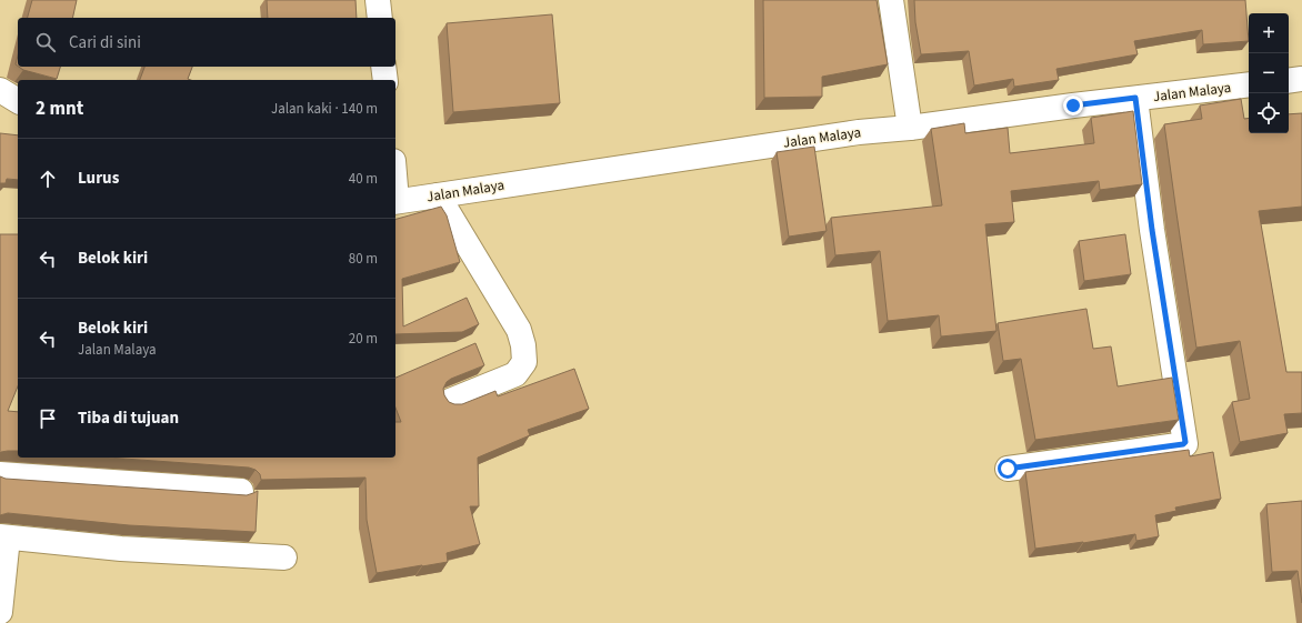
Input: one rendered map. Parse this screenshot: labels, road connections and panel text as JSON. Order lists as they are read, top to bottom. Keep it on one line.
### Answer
{"streets":{"street":["Jalan Malaya"]},"page":{"map_buttons":["+","−"],"search":"Cari di sini","heading":["2 mnt","Jalan kaki · 140 m"],"list":[["Lurus","40 m"],["Belok kiri","80 m"],["Belok kiri","Jalan Malaya","20 m"],"Tiba di tujuan"]}}
